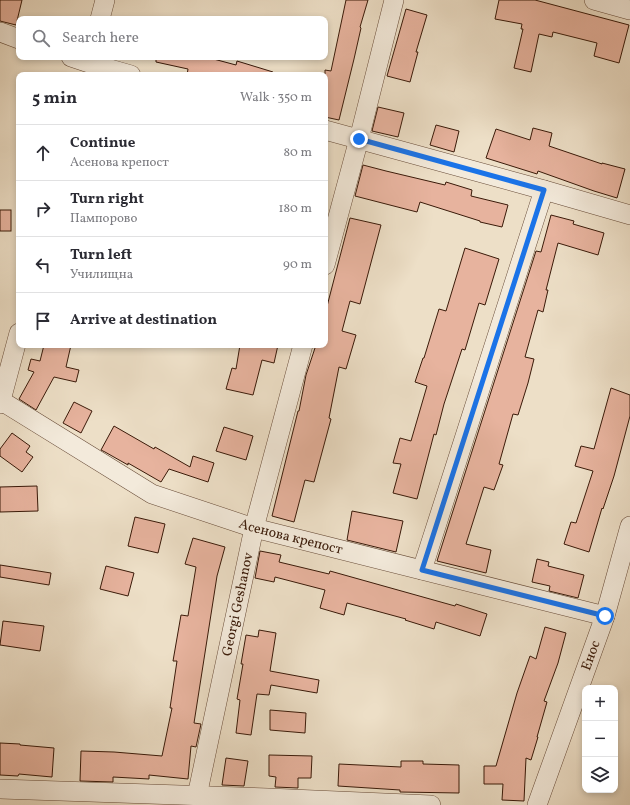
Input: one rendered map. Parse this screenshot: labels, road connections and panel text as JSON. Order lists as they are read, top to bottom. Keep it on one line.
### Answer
{"streets":{"street":["Асенова крепост","Georgi Geshanov","Енос"]},"crossings":[["Асенова крепост","Georgi Geshanov"],["Асенова крепост","Енос"]],"page":{"search":"Search here","heading":["5 min","Walk · 350 m"],"list":[["Continue","Асенова крепост","80 m"],["Turn right","Пампорово","180 m"],["Turn left","Училищна","90 m"],"Arrive at destination"],"map_buttons":["+","−"]}}
